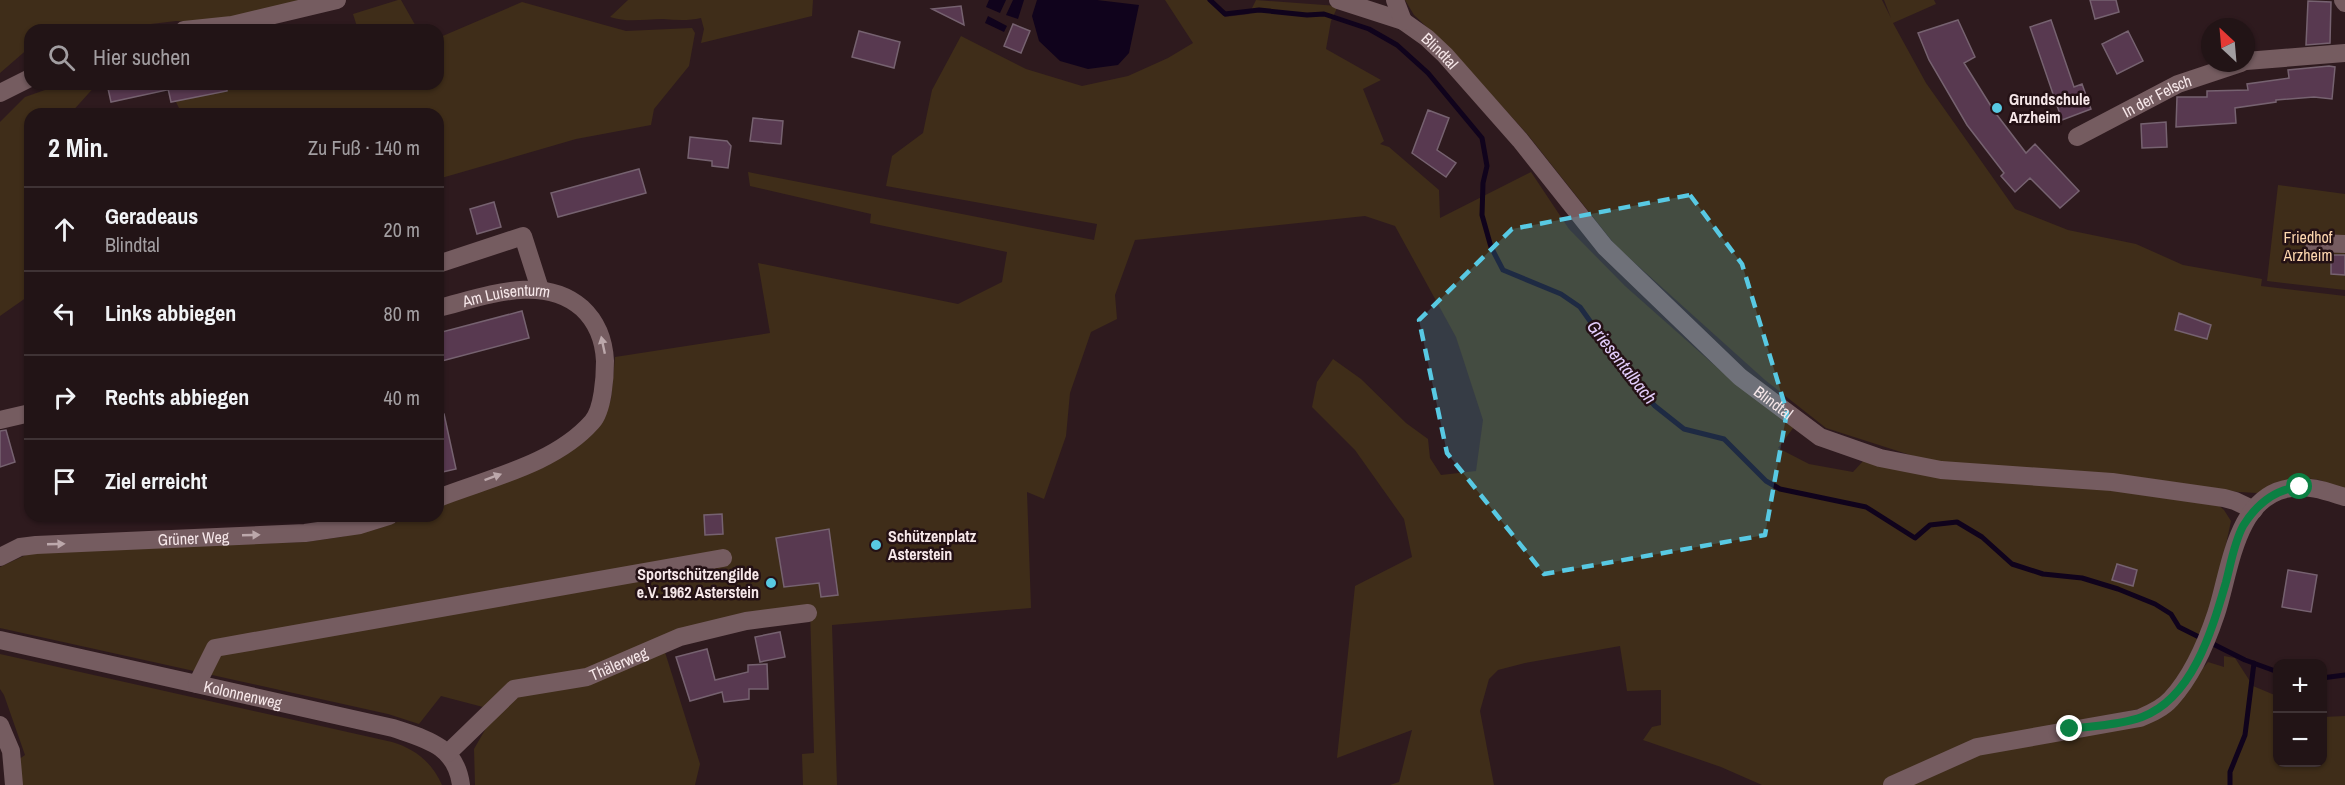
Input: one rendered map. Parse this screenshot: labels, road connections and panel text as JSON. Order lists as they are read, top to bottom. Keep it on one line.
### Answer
{"streets":{"street":["Blindtal","In der Felsch","Am Luisenturm","Grüner Weg","Thälerweg","Kolonnenweg"]},"crossings":[["Thälerweg","Kolonnenweg"]],"water":["Griesentalbach"],"parks":["Friedhof Arzheim"],"places":["Grundschule Arzheim","Schützenplatz Asterstein","Sportschützengilde e.V. 1962 Asterstein"],"north":"top left","page":{"search":"Hier suchen","heading":["2 Min.","Zu Fuß · 140 m"],"list":[["Geradeaus","Blindtal","20 m"],["Links abbiegen","80 m"],["Rechts abbiegen","40 m"],"Ziel erreicht"],"map_buttons":["+","−"]}}
